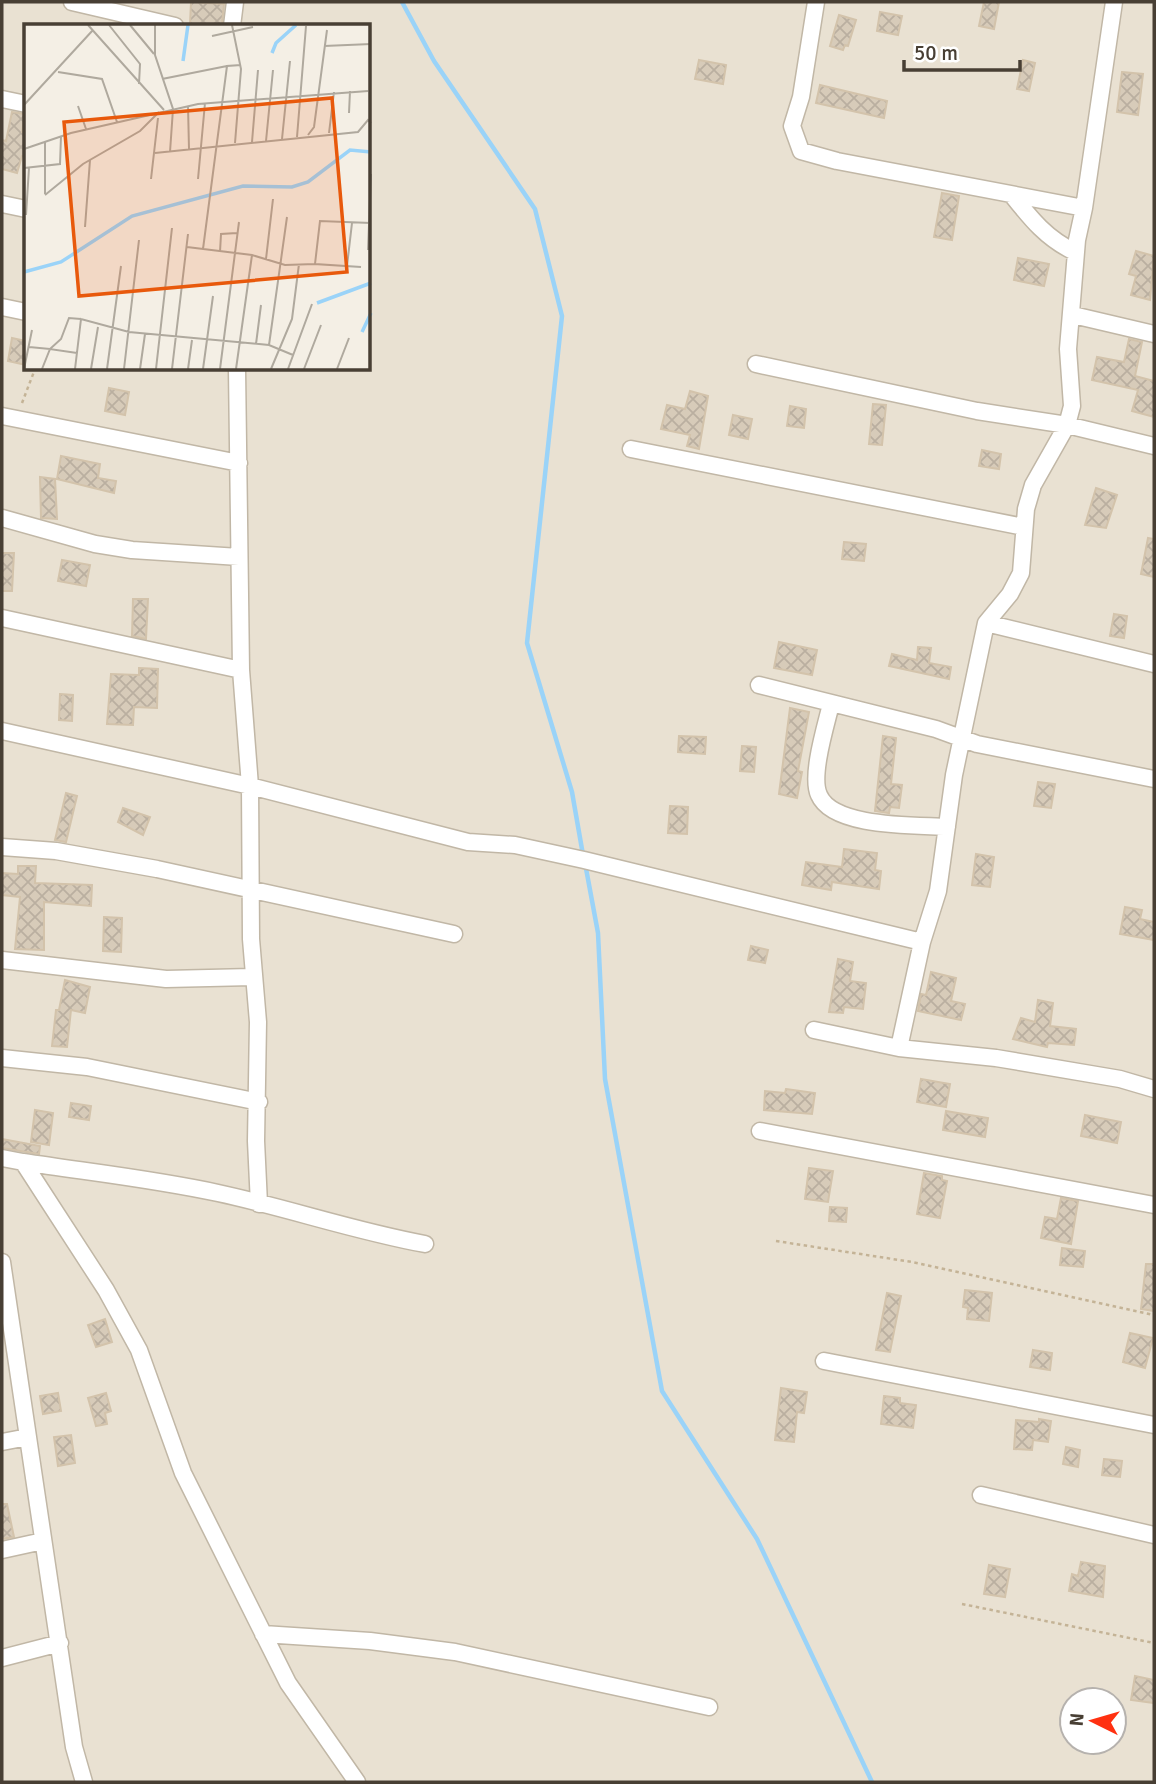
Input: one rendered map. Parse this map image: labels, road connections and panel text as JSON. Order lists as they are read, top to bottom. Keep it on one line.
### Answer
{"scale_bar":"50 m","north":"left"}
